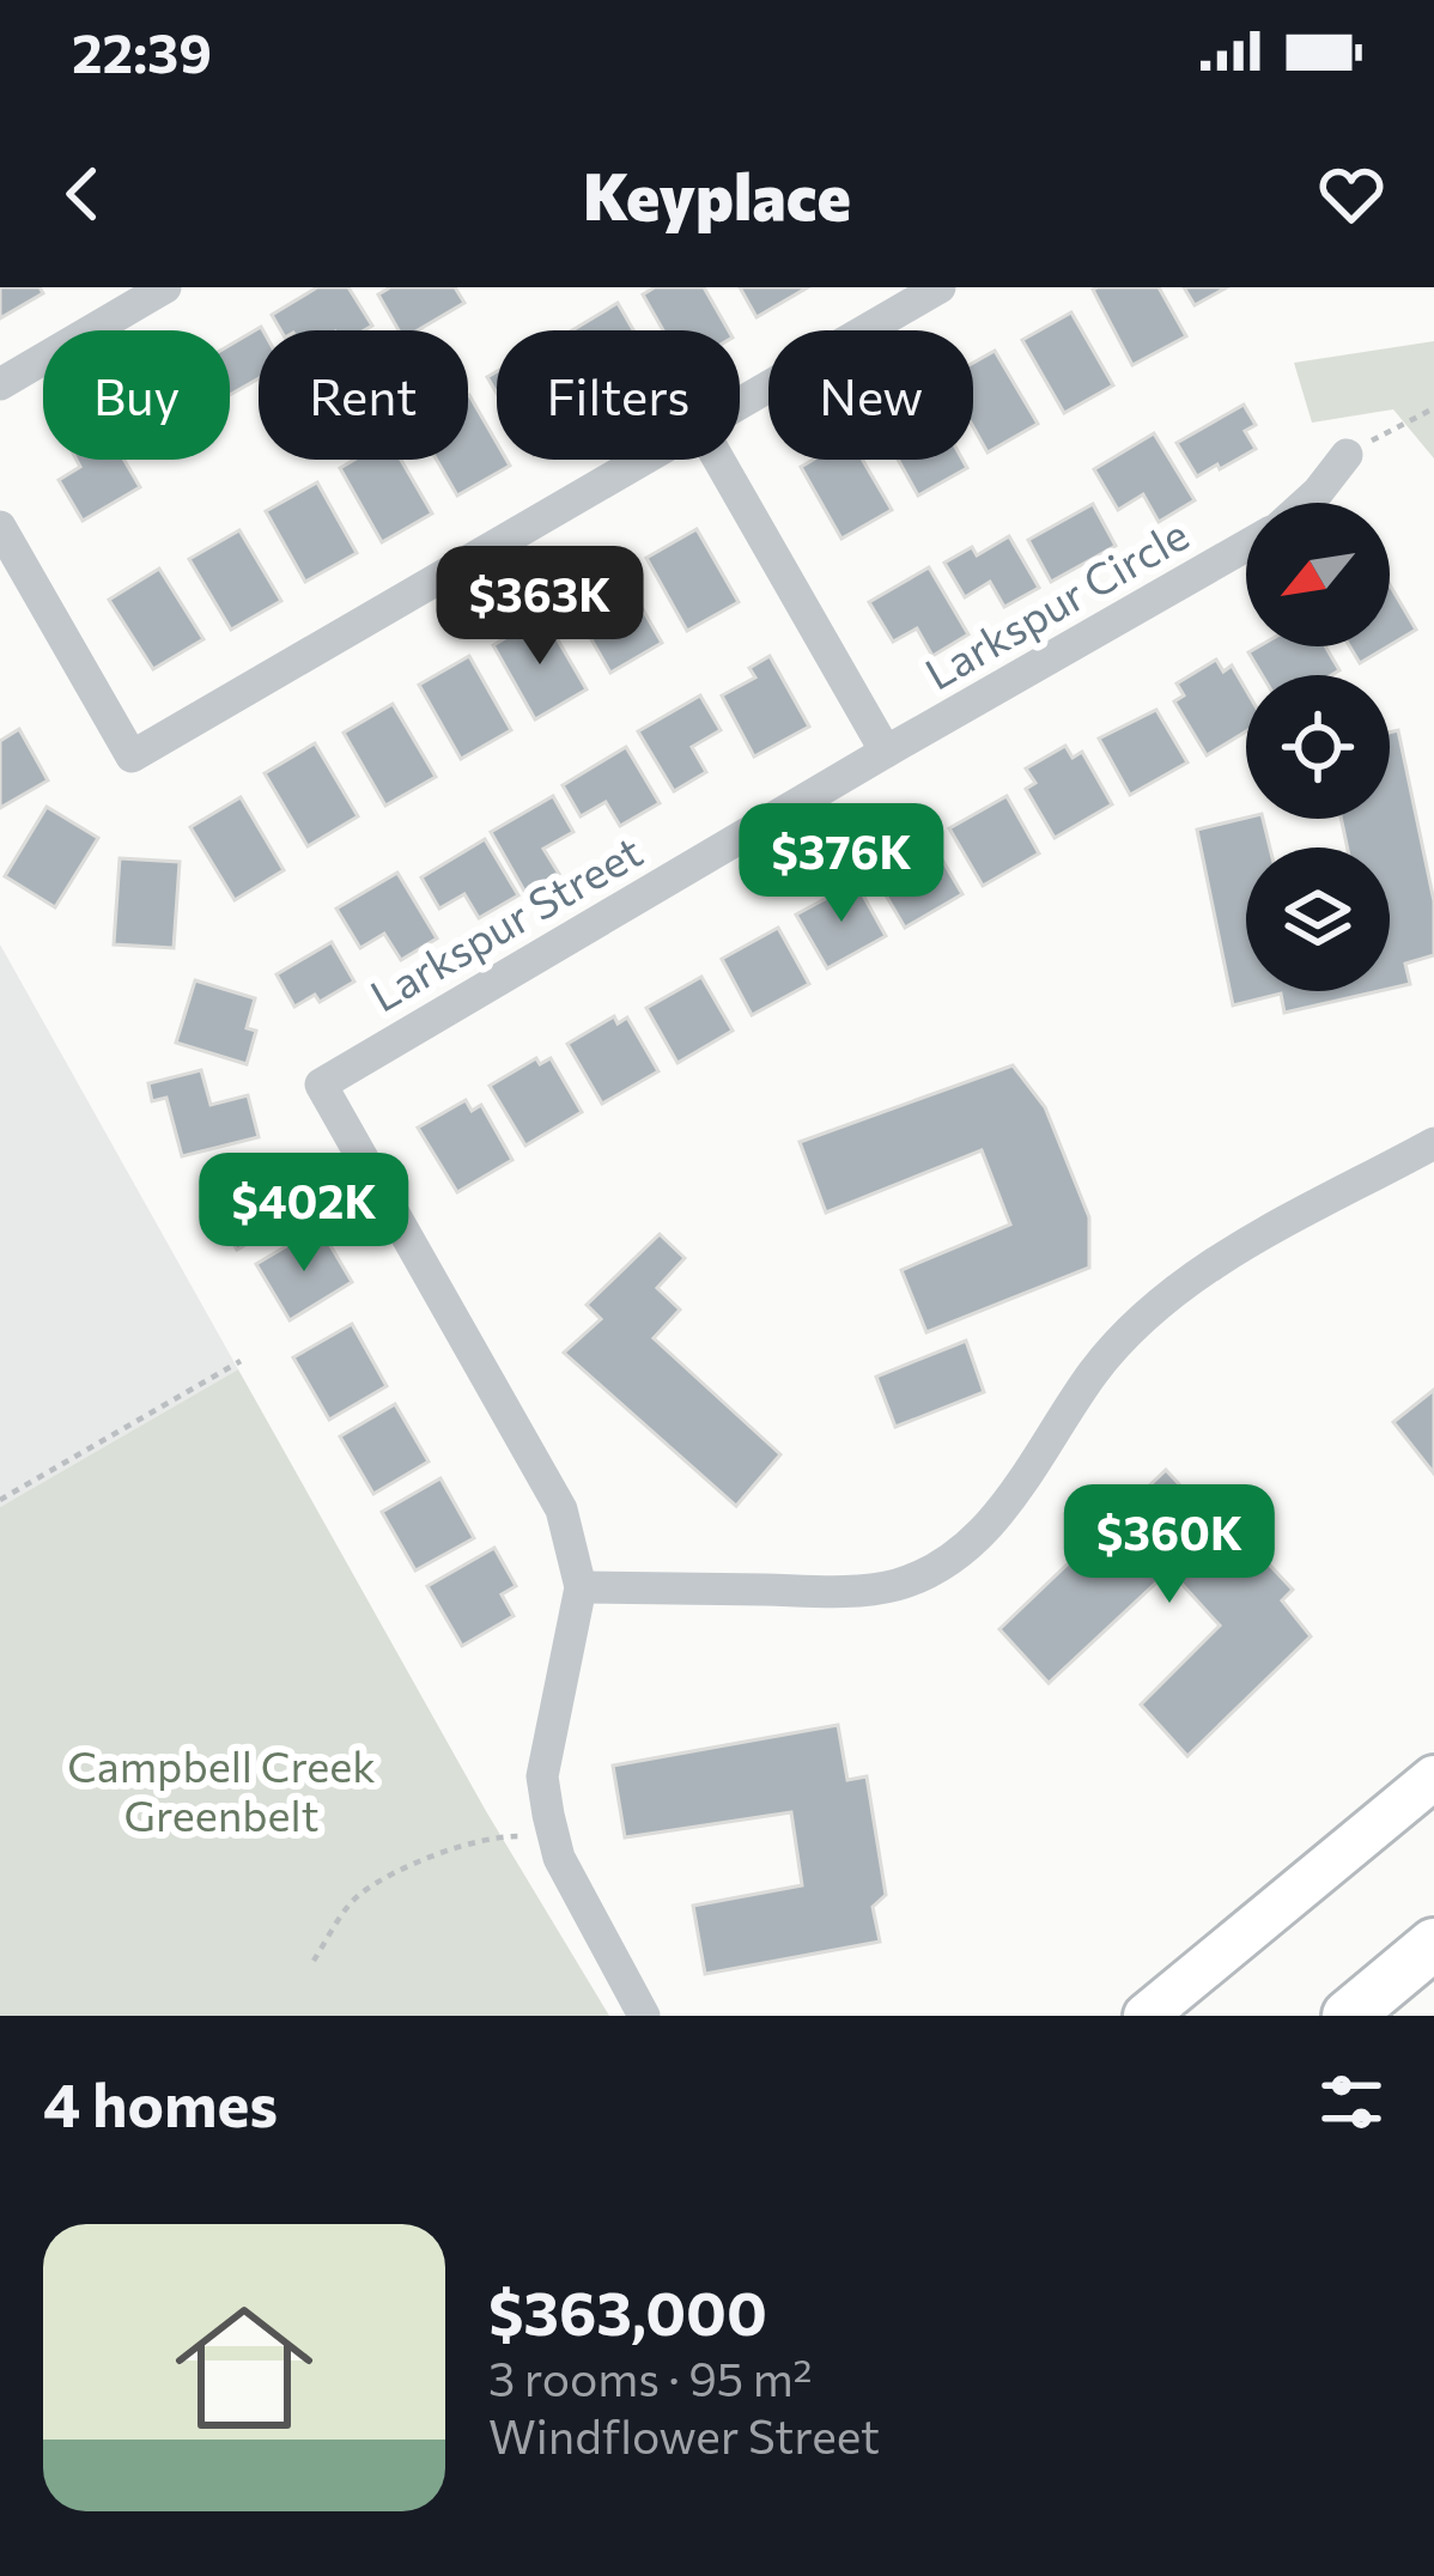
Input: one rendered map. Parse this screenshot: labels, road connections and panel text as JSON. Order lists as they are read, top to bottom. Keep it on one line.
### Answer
{"streets":{"street":["Larkspur Circle","Larkspur Street"]},"crossings":[["Larkspur Circle","Larkspur Street"]],"parks":["Campbell Creek Greenbelt"],"north":"bottom left","page":{"status":"22:39","header":"Keyplace","chip":["Buy","Rent","Filters","New"],"price":["$363K","$376K","$402K","$360K"],"heading":"4 homes","list":[{"name":"$363,000","note":"3 rooms · 95 m² · Windflower Street"}]}}
